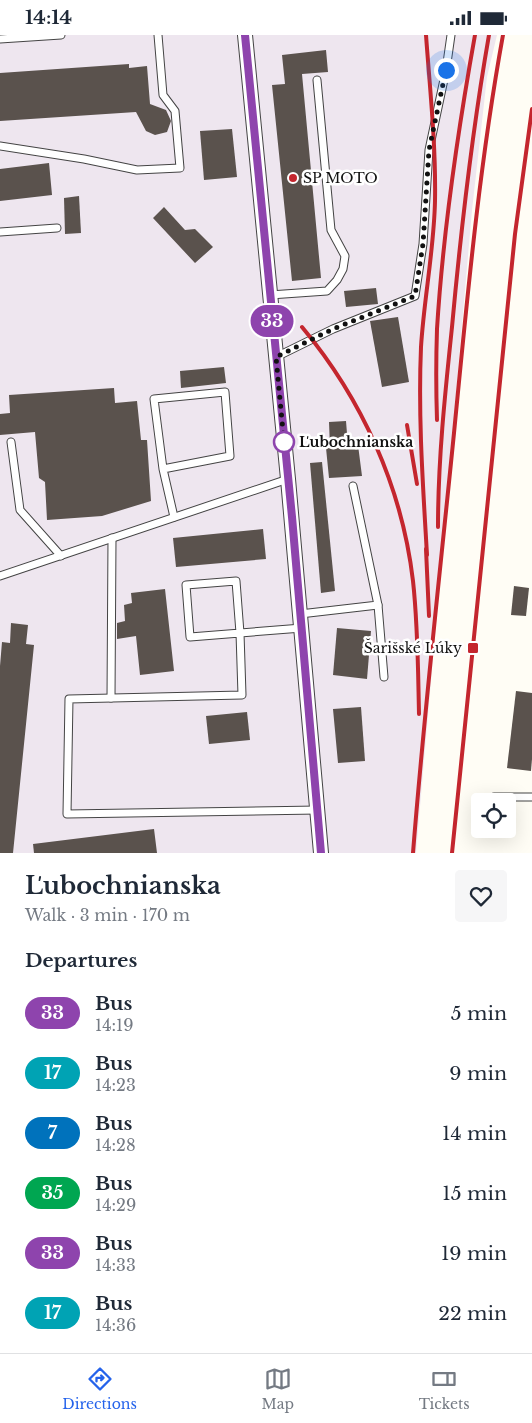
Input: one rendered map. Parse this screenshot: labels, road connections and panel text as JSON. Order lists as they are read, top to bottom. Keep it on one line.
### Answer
{"places":{"other":["SP MOTO","Ľubochnianska"],"transit":["Šarišské Lúky"]},"lines":["bus line 33"],"page":{"status":"14:14","on_map":"33","heading":[["Ľubochnianska","Walk · 3 min · 170 m"],"Departures"],"list":[{"mark":"33","name":"Bus","note":"14:19","value":"5 min"},{"mark":"17","name":"Bus","note":"14:23","value":"9 min"},{"mark":"7","name":"Bus","note":"14:28","value":"14 min"},{"mark":"35","name":"Bus","note":"14:29","value":"15 min"},{"mark":"33","name":"Bus","note":"14:33","value":"19 min"},{"mark":"17","name":"Bus","note":"14:36","value":"22 min"}],"tabs":["Directions","Map","Tickets"]}}
